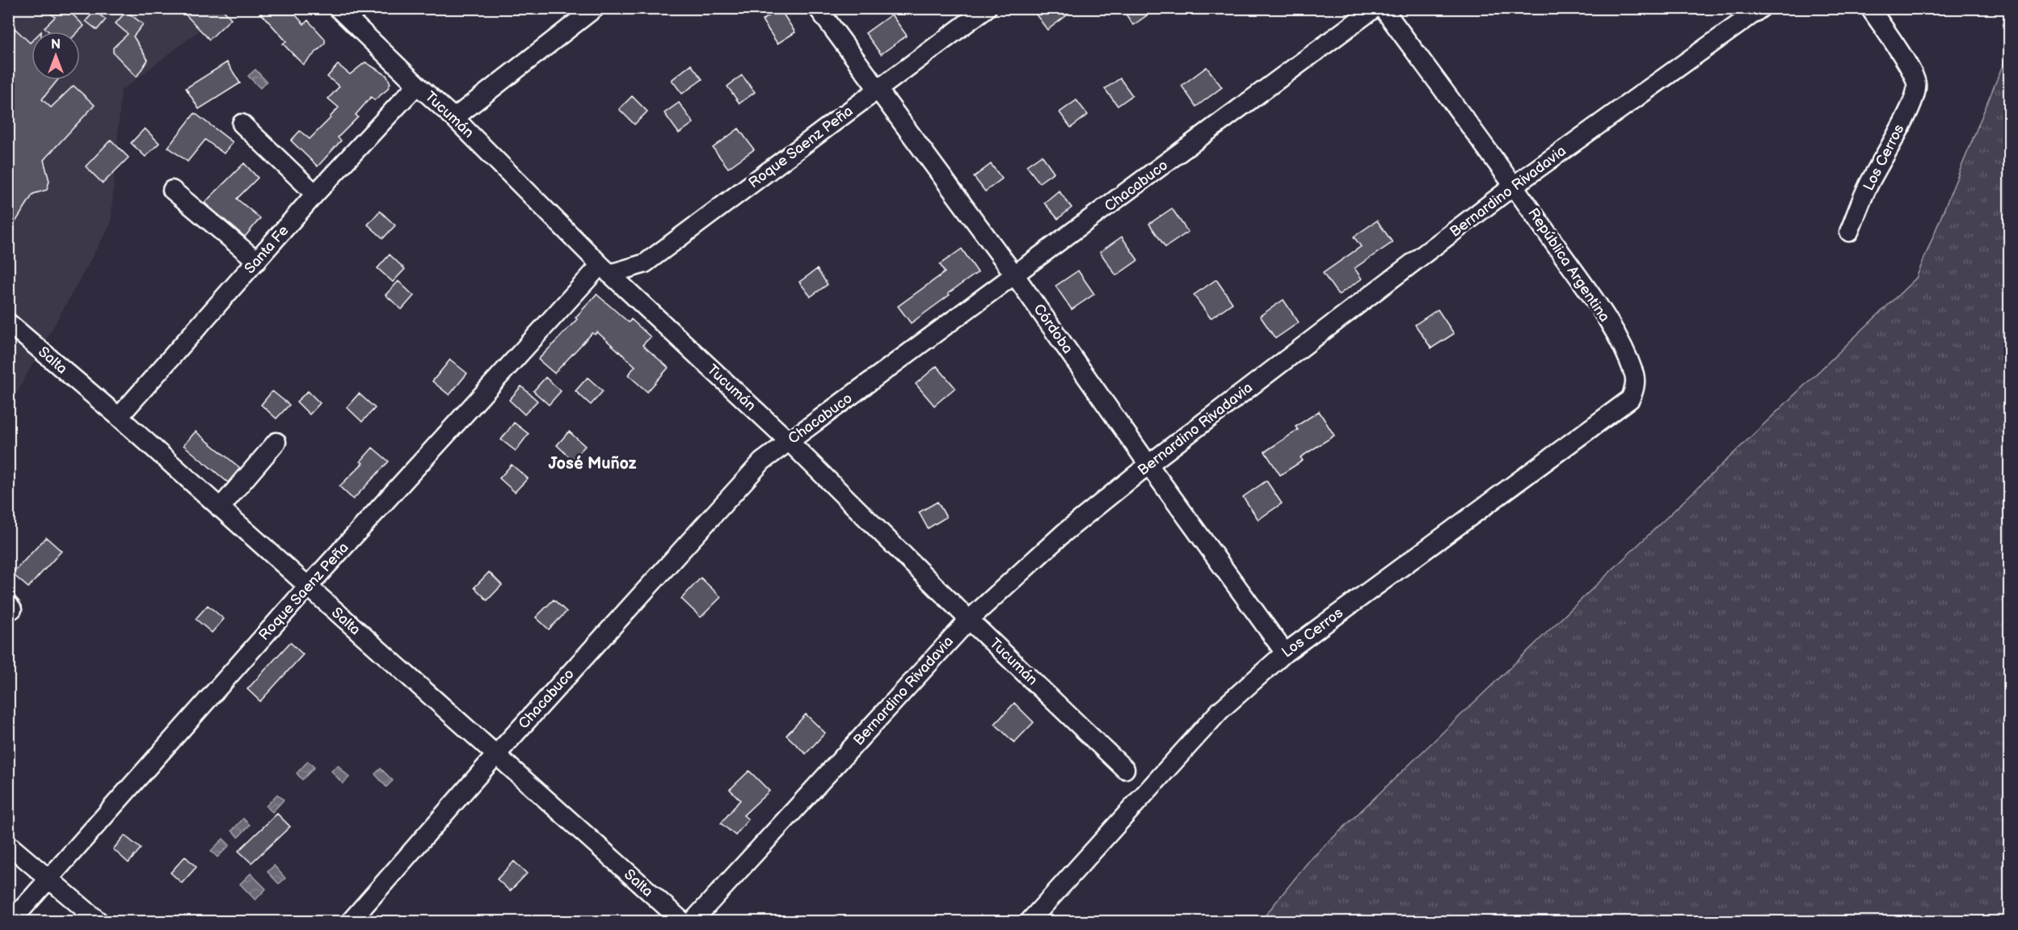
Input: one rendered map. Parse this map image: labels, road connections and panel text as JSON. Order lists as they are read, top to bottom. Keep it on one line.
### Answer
{"streets":{"street":["Tucumán","Roque Saenz Peña","Los Cerros","Chacabuco","Bernardino Rivadavia","Santa Fe","República Argentina","Córdoba","Salta"]},"crossings":[["Tucumán","Roque Saenz Peña"],["Tucumán","Chacabuco"],["Tucumán","Bernardino Rivadavia"],["Tucumán","Santa Fe"],["Roque Saenz Peña","Córdoba"],["Roque Saenz Peña","Salta"],["Los Cerros","República Argentina"],["Los Cerros","Córdoba"],["Chacabuco","Córdoba"],["Chacabuco","Salta"],["Bernardino Rivadavia","República Argentina"],["Bernardino Rivadavia","Córdoba"],["Santa Fe","Salta"]],"districts":["José Muñoz"],"north":"top"}
